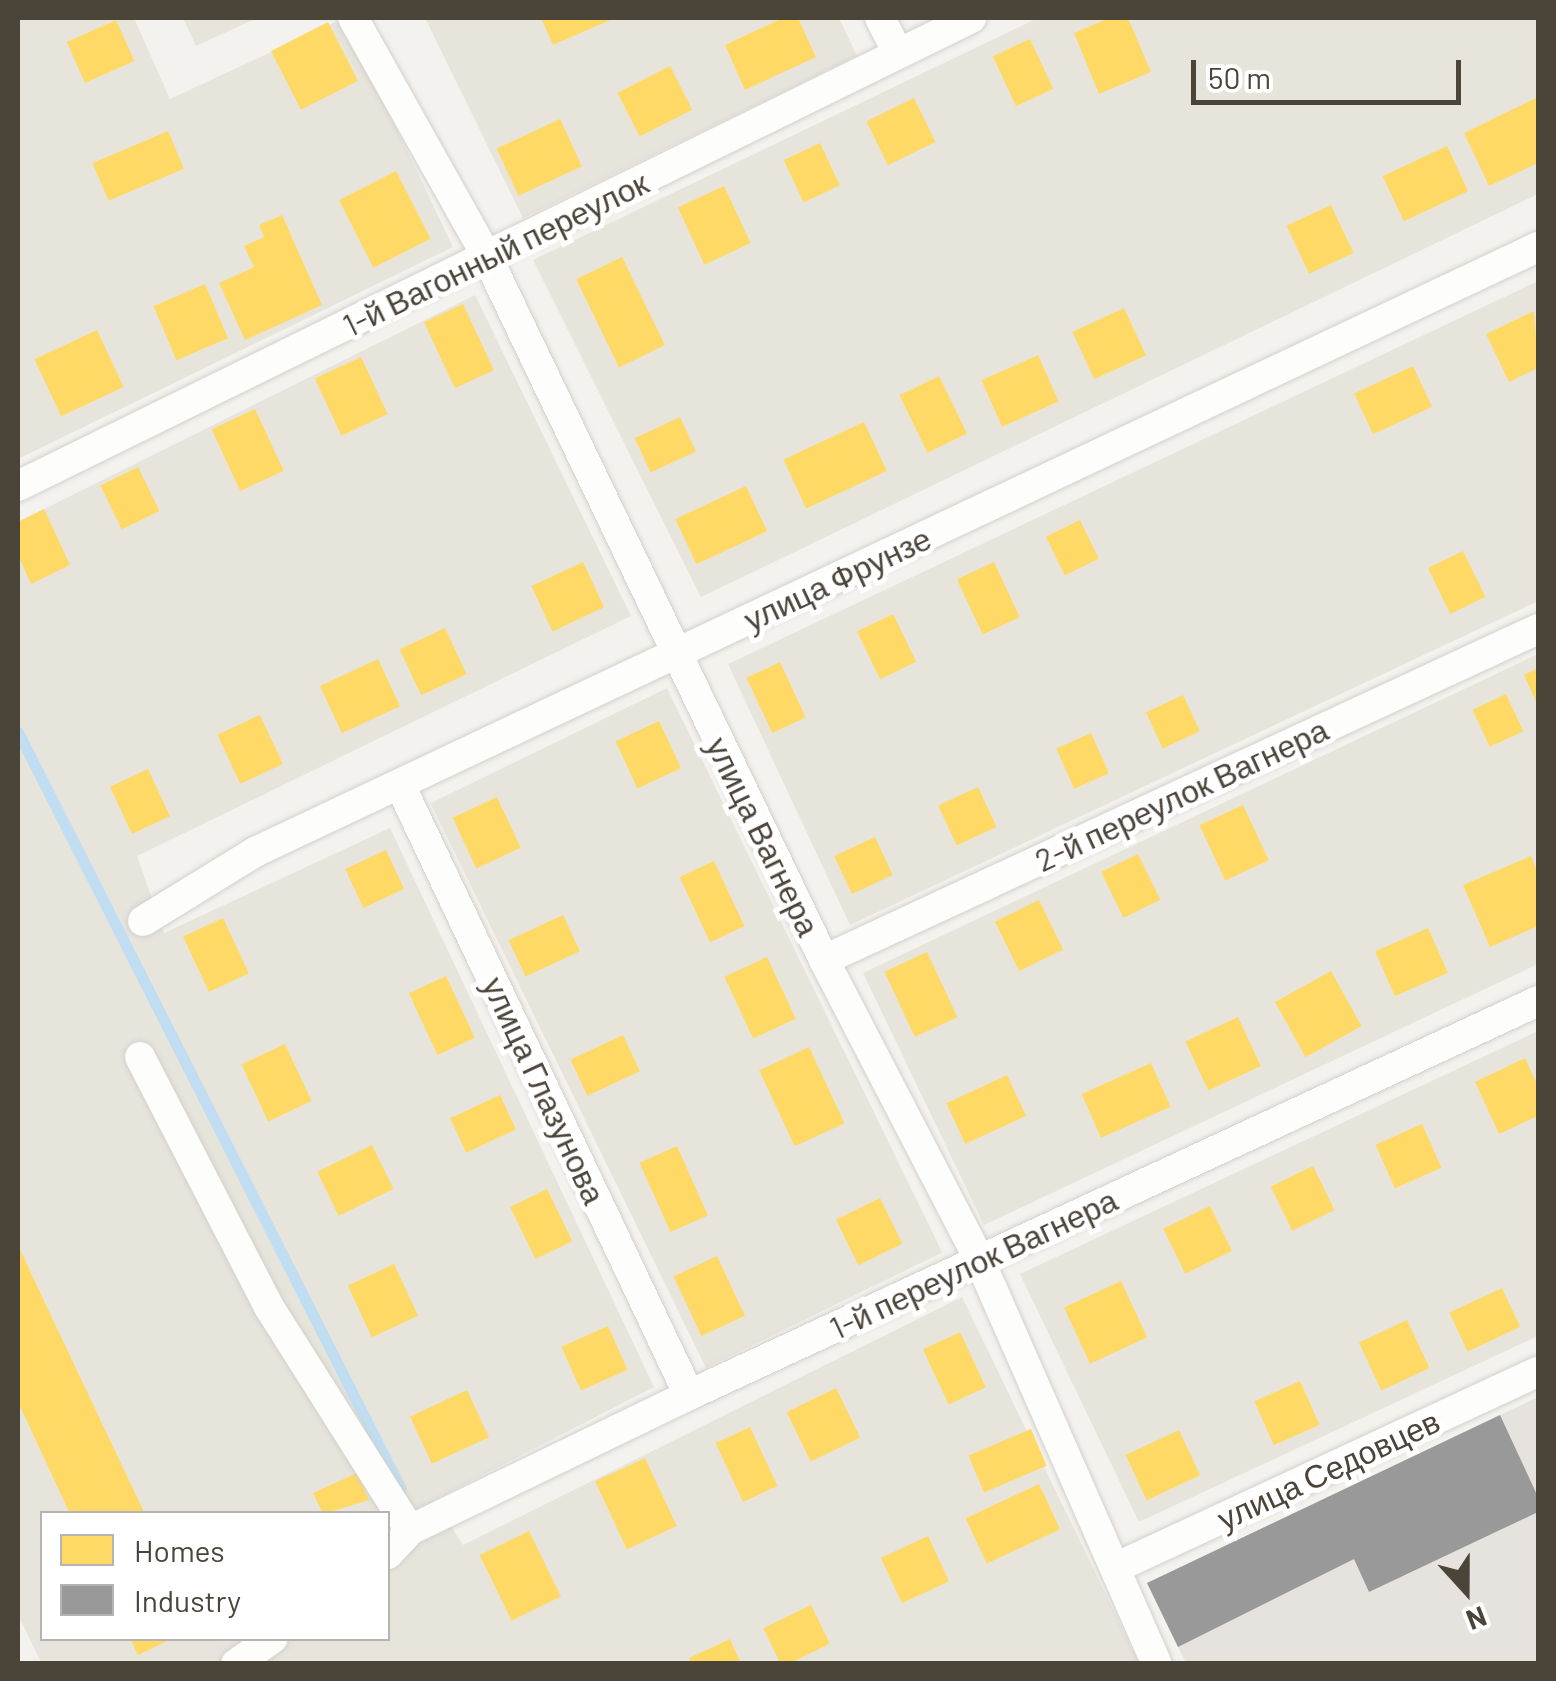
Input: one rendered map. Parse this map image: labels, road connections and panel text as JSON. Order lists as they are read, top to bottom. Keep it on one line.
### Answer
{"streets":{"street":["1-й Вагонный переулок","улица Фрунзе","2-й переулок Вагнера","улица Вагнера","улица Глазунова","1-й переулок Вагнера","улица Седовцев"]},"crossings":[["1-й Вагонный переулок","улица Вагнера"],["улица Фрунзе","улица Вагнера"],["улица Фрунзе","улица Глазунова"],["2-й переулок Вагнера","улица Вагнера"],["улица Вагнера","1-й переулок Вагнера"],["улица Вагнера","улица Седовцев"],["улица Глазунова","1-й переулок Вагнера"]],"legend":["Homes","Industry"],"scale_bar":"50 m","north":"bottom"}
